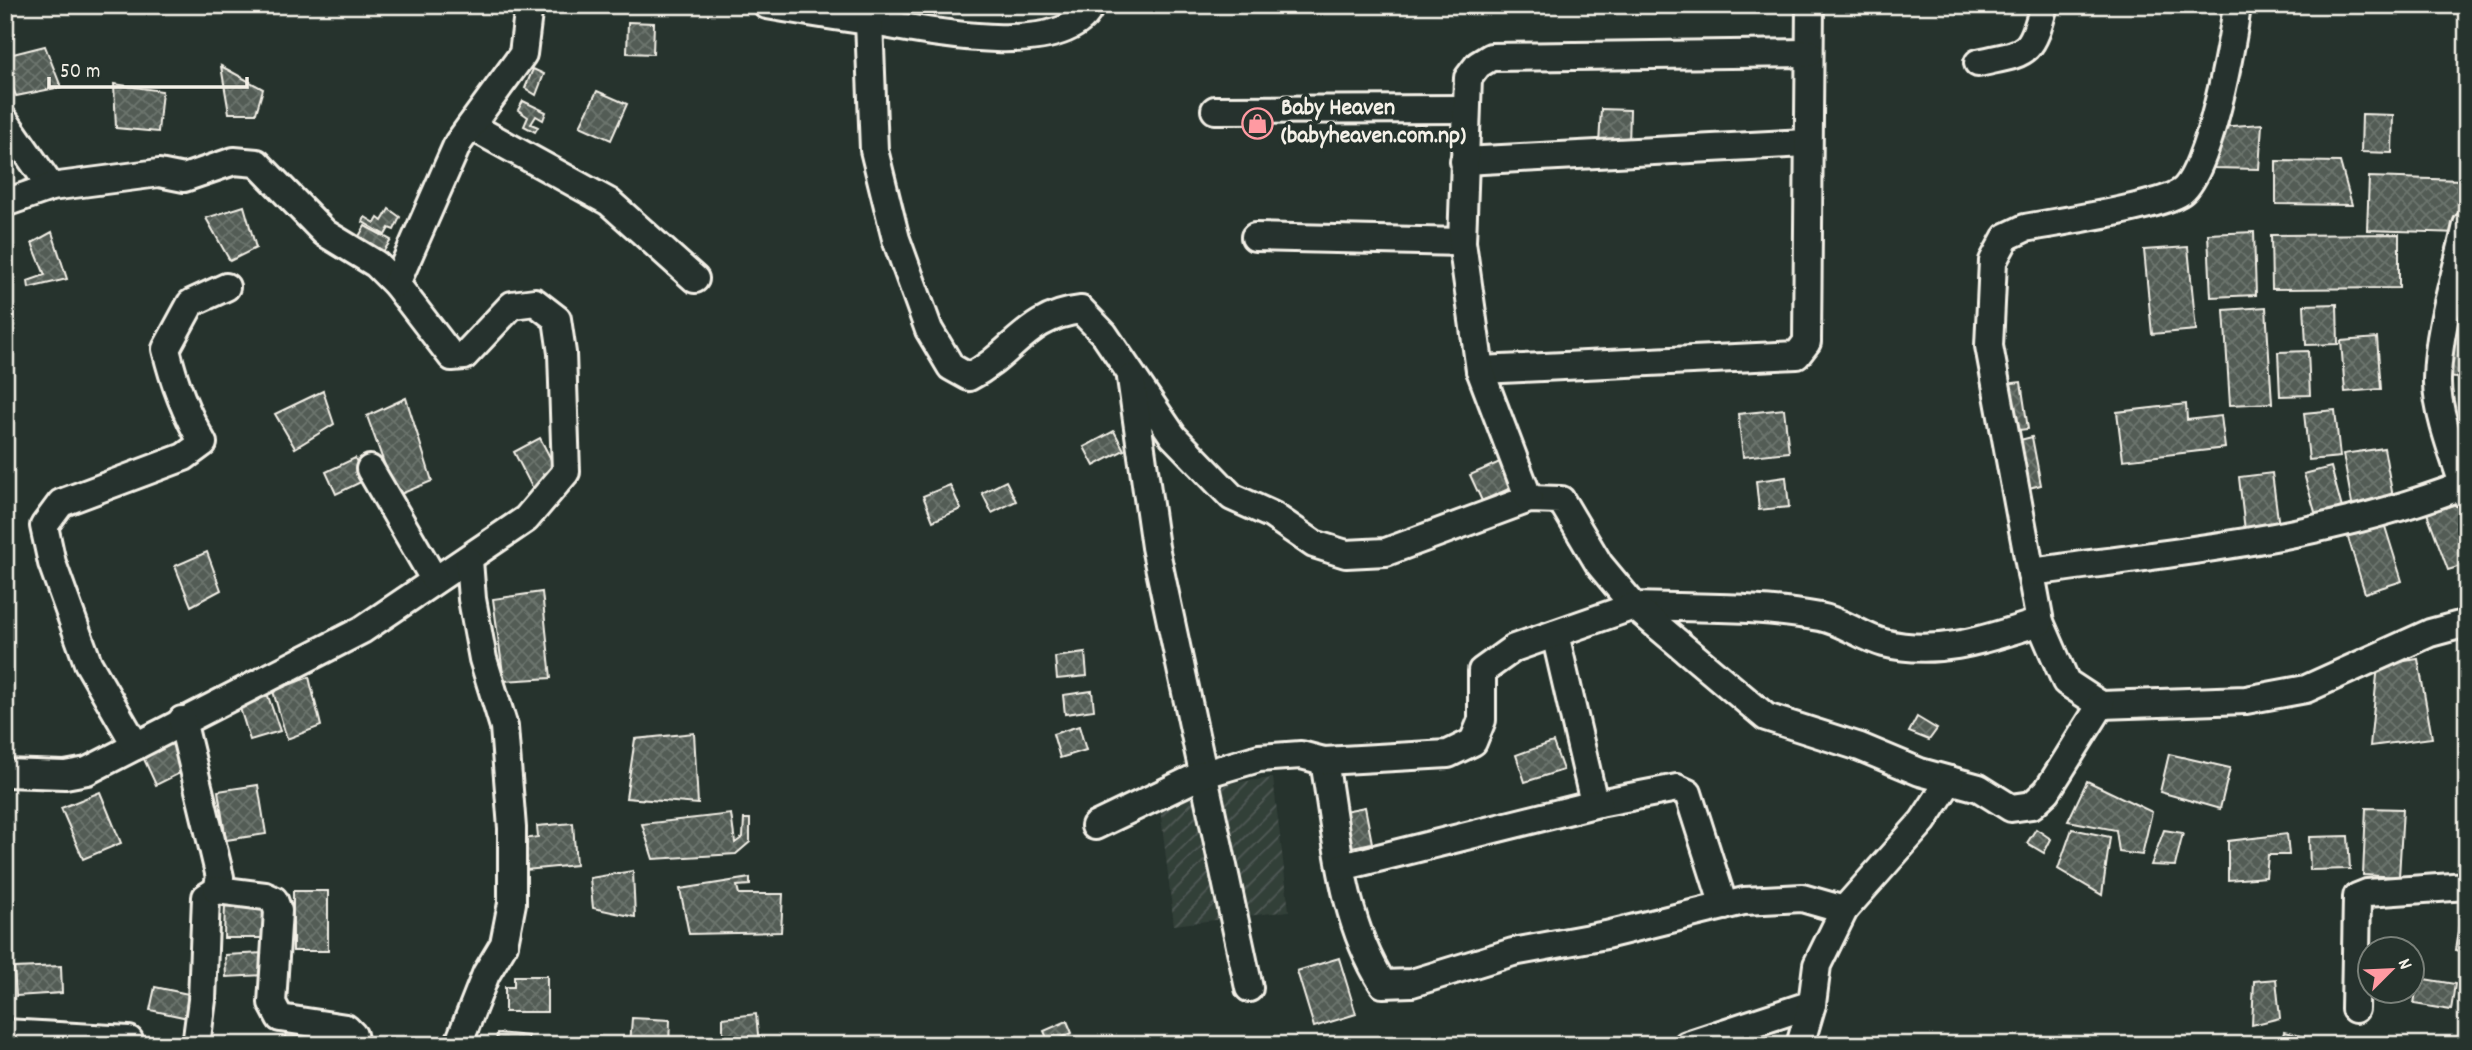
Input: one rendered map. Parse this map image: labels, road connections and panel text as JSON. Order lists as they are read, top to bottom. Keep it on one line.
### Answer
{"places":{"shop":["Baby Heaven (babyheaven.com.np)"]},"scale_bar":"50 m","north":"top right"}
